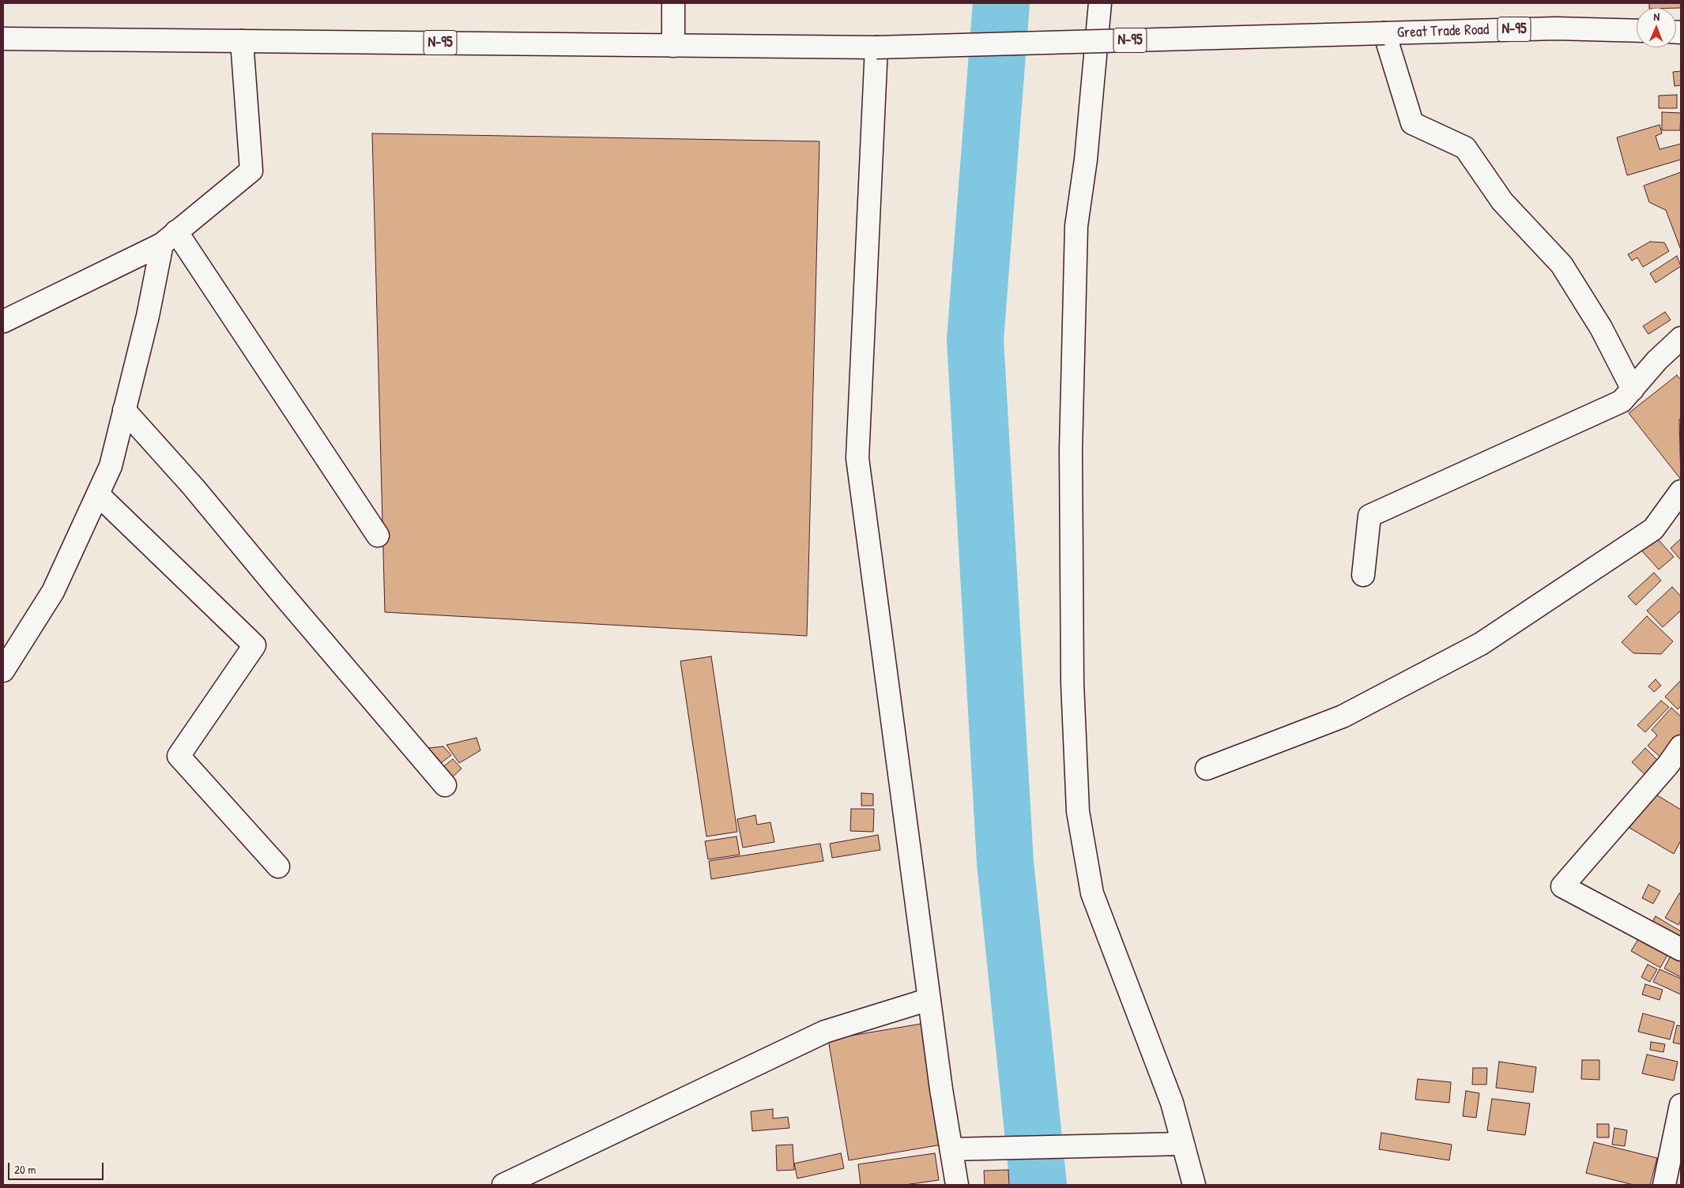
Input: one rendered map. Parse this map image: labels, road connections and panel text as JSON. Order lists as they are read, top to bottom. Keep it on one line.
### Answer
{"streets":{"street":["N-95","Great Trade Road"]},"crossings":[["N-95","Great Trade Road"]],"scale_bar":"20 m","north":"top"}
